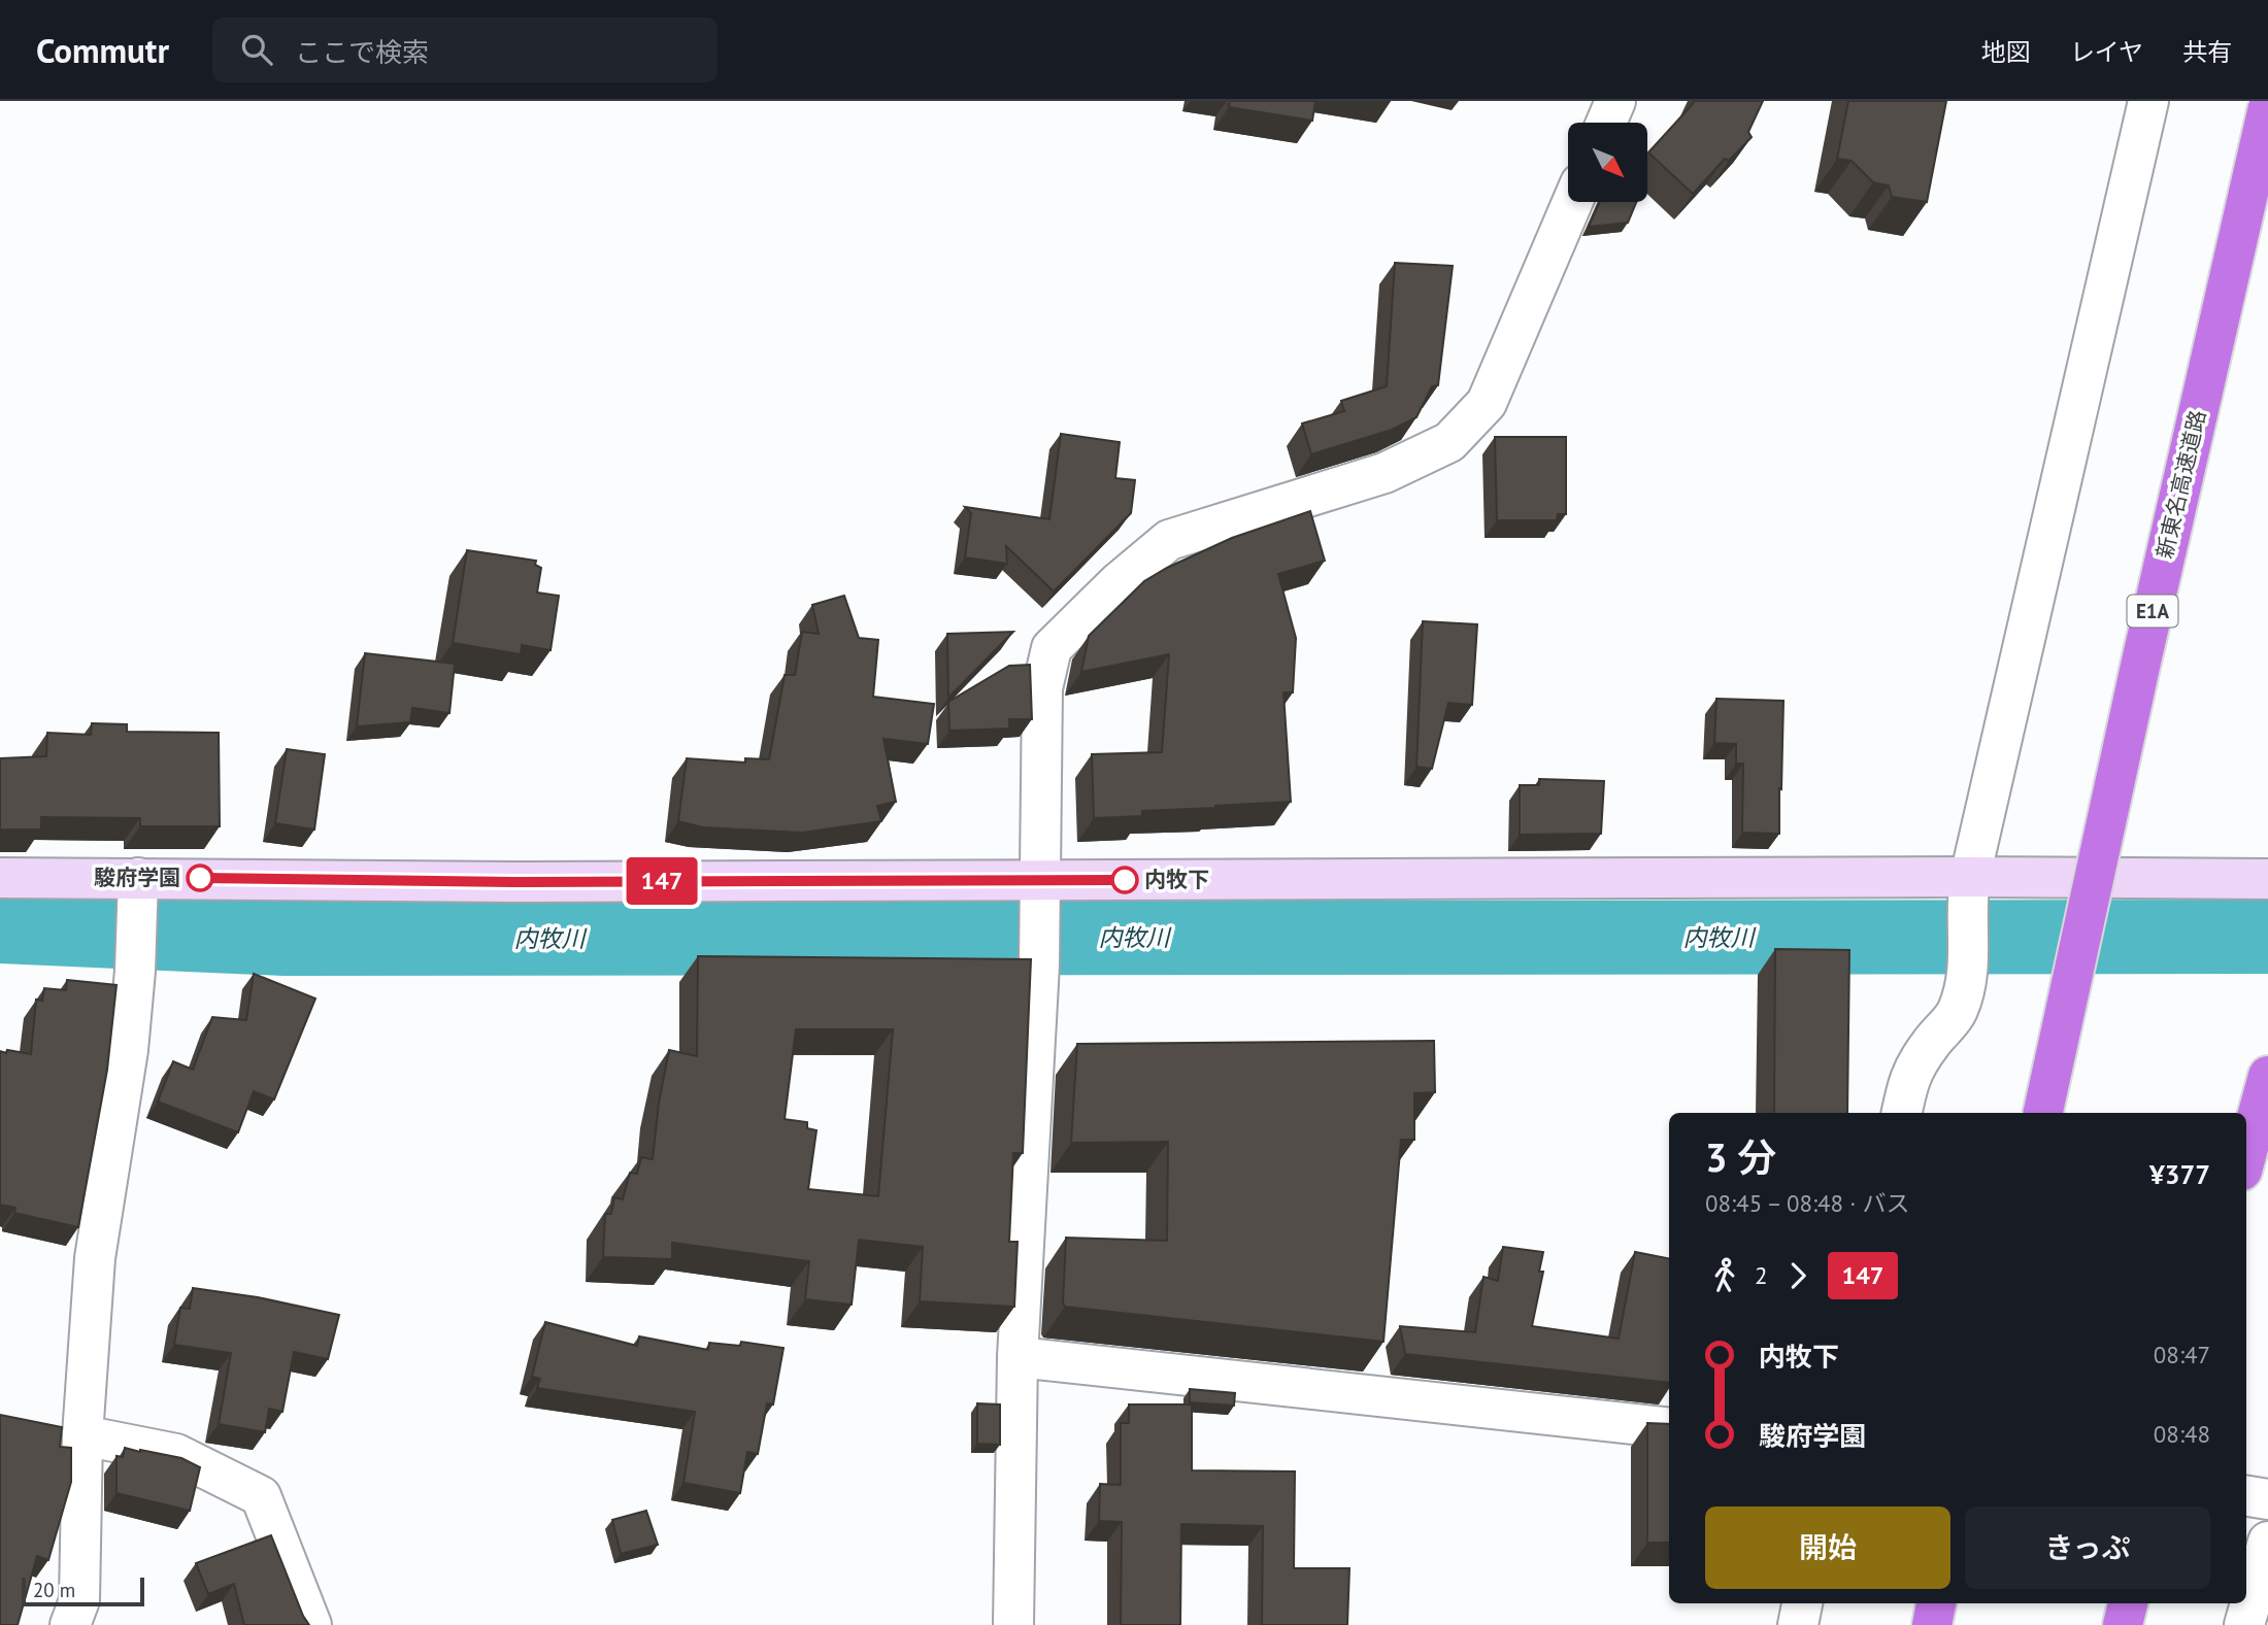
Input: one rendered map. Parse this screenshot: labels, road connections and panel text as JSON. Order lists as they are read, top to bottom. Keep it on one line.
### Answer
{"streets":{"highway":["新東名高速道路","E1A"]},"water":["内牧川"],"places":["駿府学園","内牧下"],"lines":["bus line 147"],"scale_bar":"20 m","north":"bottom right","page":{"header":"Commutr","search":"ここで検索","nav":["地図","レイヤ","共有"],"on_map":"147","heading":["3 分","08:45 – 08:48 · バス","¥377"],"legs":["2","147"],"list":[{"name":"内牧下","value":"08:47"},{"name":"駿府学園","value":"08:48"}],"buttons":["開始","きっぷ"],"scale":"20 m"}}
